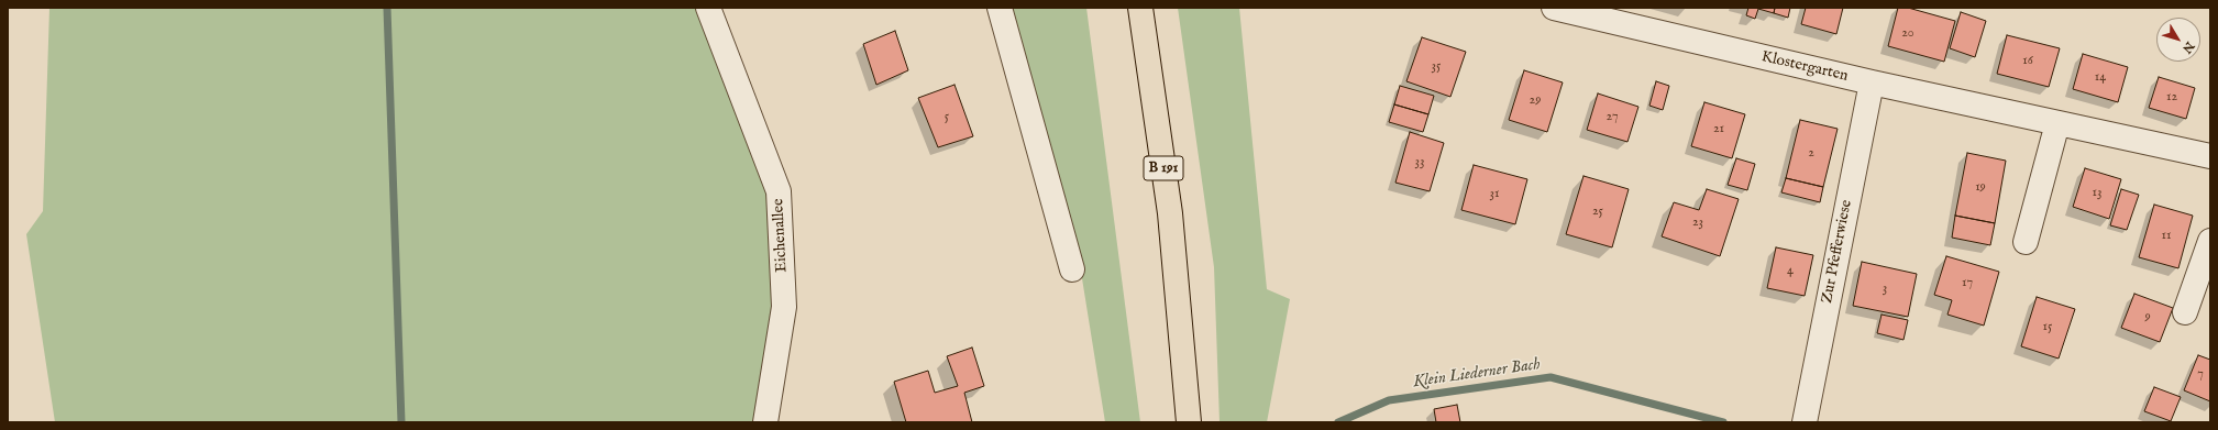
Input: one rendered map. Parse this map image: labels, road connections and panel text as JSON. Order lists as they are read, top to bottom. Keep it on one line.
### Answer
{"streets":{"main road":["B 191"],"street":["Klostergarten","Eichenallee","Zur Pfefferwiese"]},"crossings":[["Klostergarten","Zur Pfefferwiese"]],"water":["Klein Liederner Bach"],"house_numbers":["20","16","35","14","12","29","5","27","21","2","33","19","13","31","25","23","11","4","17","3","9","15","7"],"north":"bottom right"}
